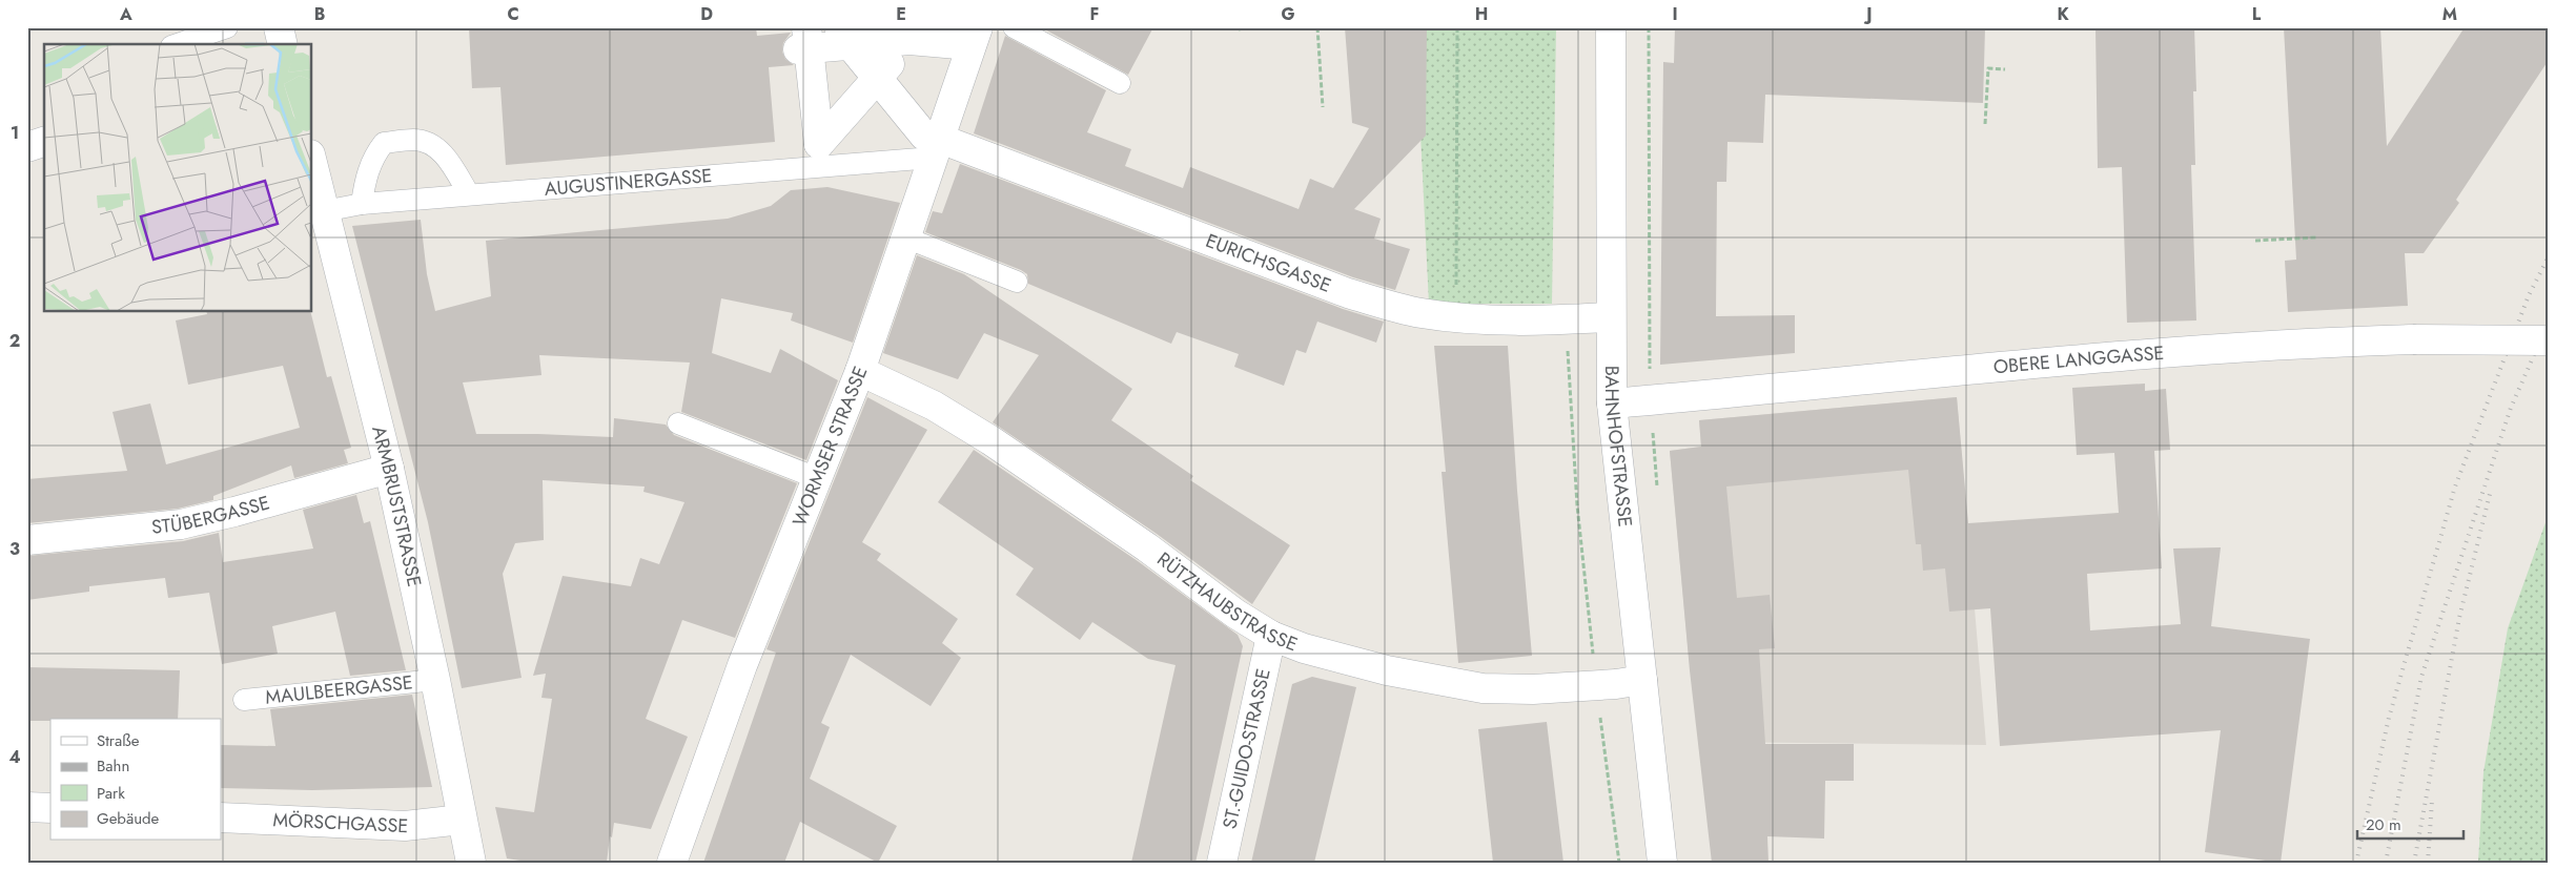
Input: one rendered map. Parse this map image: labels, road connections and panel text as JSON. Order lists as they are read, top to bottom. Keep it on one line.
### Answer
{"streets":{"street":["EURICHSGASSE","OBERE LANGGASSE","BAHNHOFSTRASSE","WORMSER STRASSE","ARMBRUSTSTRASSE","STÜBERGASSE","RÜTZHAUBSTRASSE","ST.-GUIDO-STRASSE","MÖRSCHGASSE"],"lane":["AUGUSTINERGASSE","MAULBEERGASSE"]},"crossings":[["AUGUSTINERGASSE","EURICHSGASSE"],["AUGUSTINERGASSE","WORMSER STRASSE"],["AUGUSTINERGASSE","ARMBRUSTSTRASSE"],["EURICHSGASSE","BAHNHOFSTRASSE"],["EURICHSGASSE","WORMSER STRASSE"],["OBERE LANGGASSE","BAHNHOFSTRASSE"],["BAHNHOFSTRASSE","RÜTZHAUBSTRASSE"],["WORMSER STRASSE","RÜTZHAUBSTRASSE"],["ARMBRUSTSTRASSE","STÜBERGASSE"],["ARMBRUSTSTRASSE","MAULBEERGASSE"],["ARMBRUSTSTRASSE","MÖRSCHGASSE"],["RÜTZHAUBSTRASSE","ST.-GUIDO-STRASSE"]],"legend":["Straße","Bahn","Park","Gebäude"],"scale_bar":"20 m","grid":{"columns":["A","B","C","D","E","F","G","H","I","J","K","L","M"],"rows":["1","2","3","4"]}}
